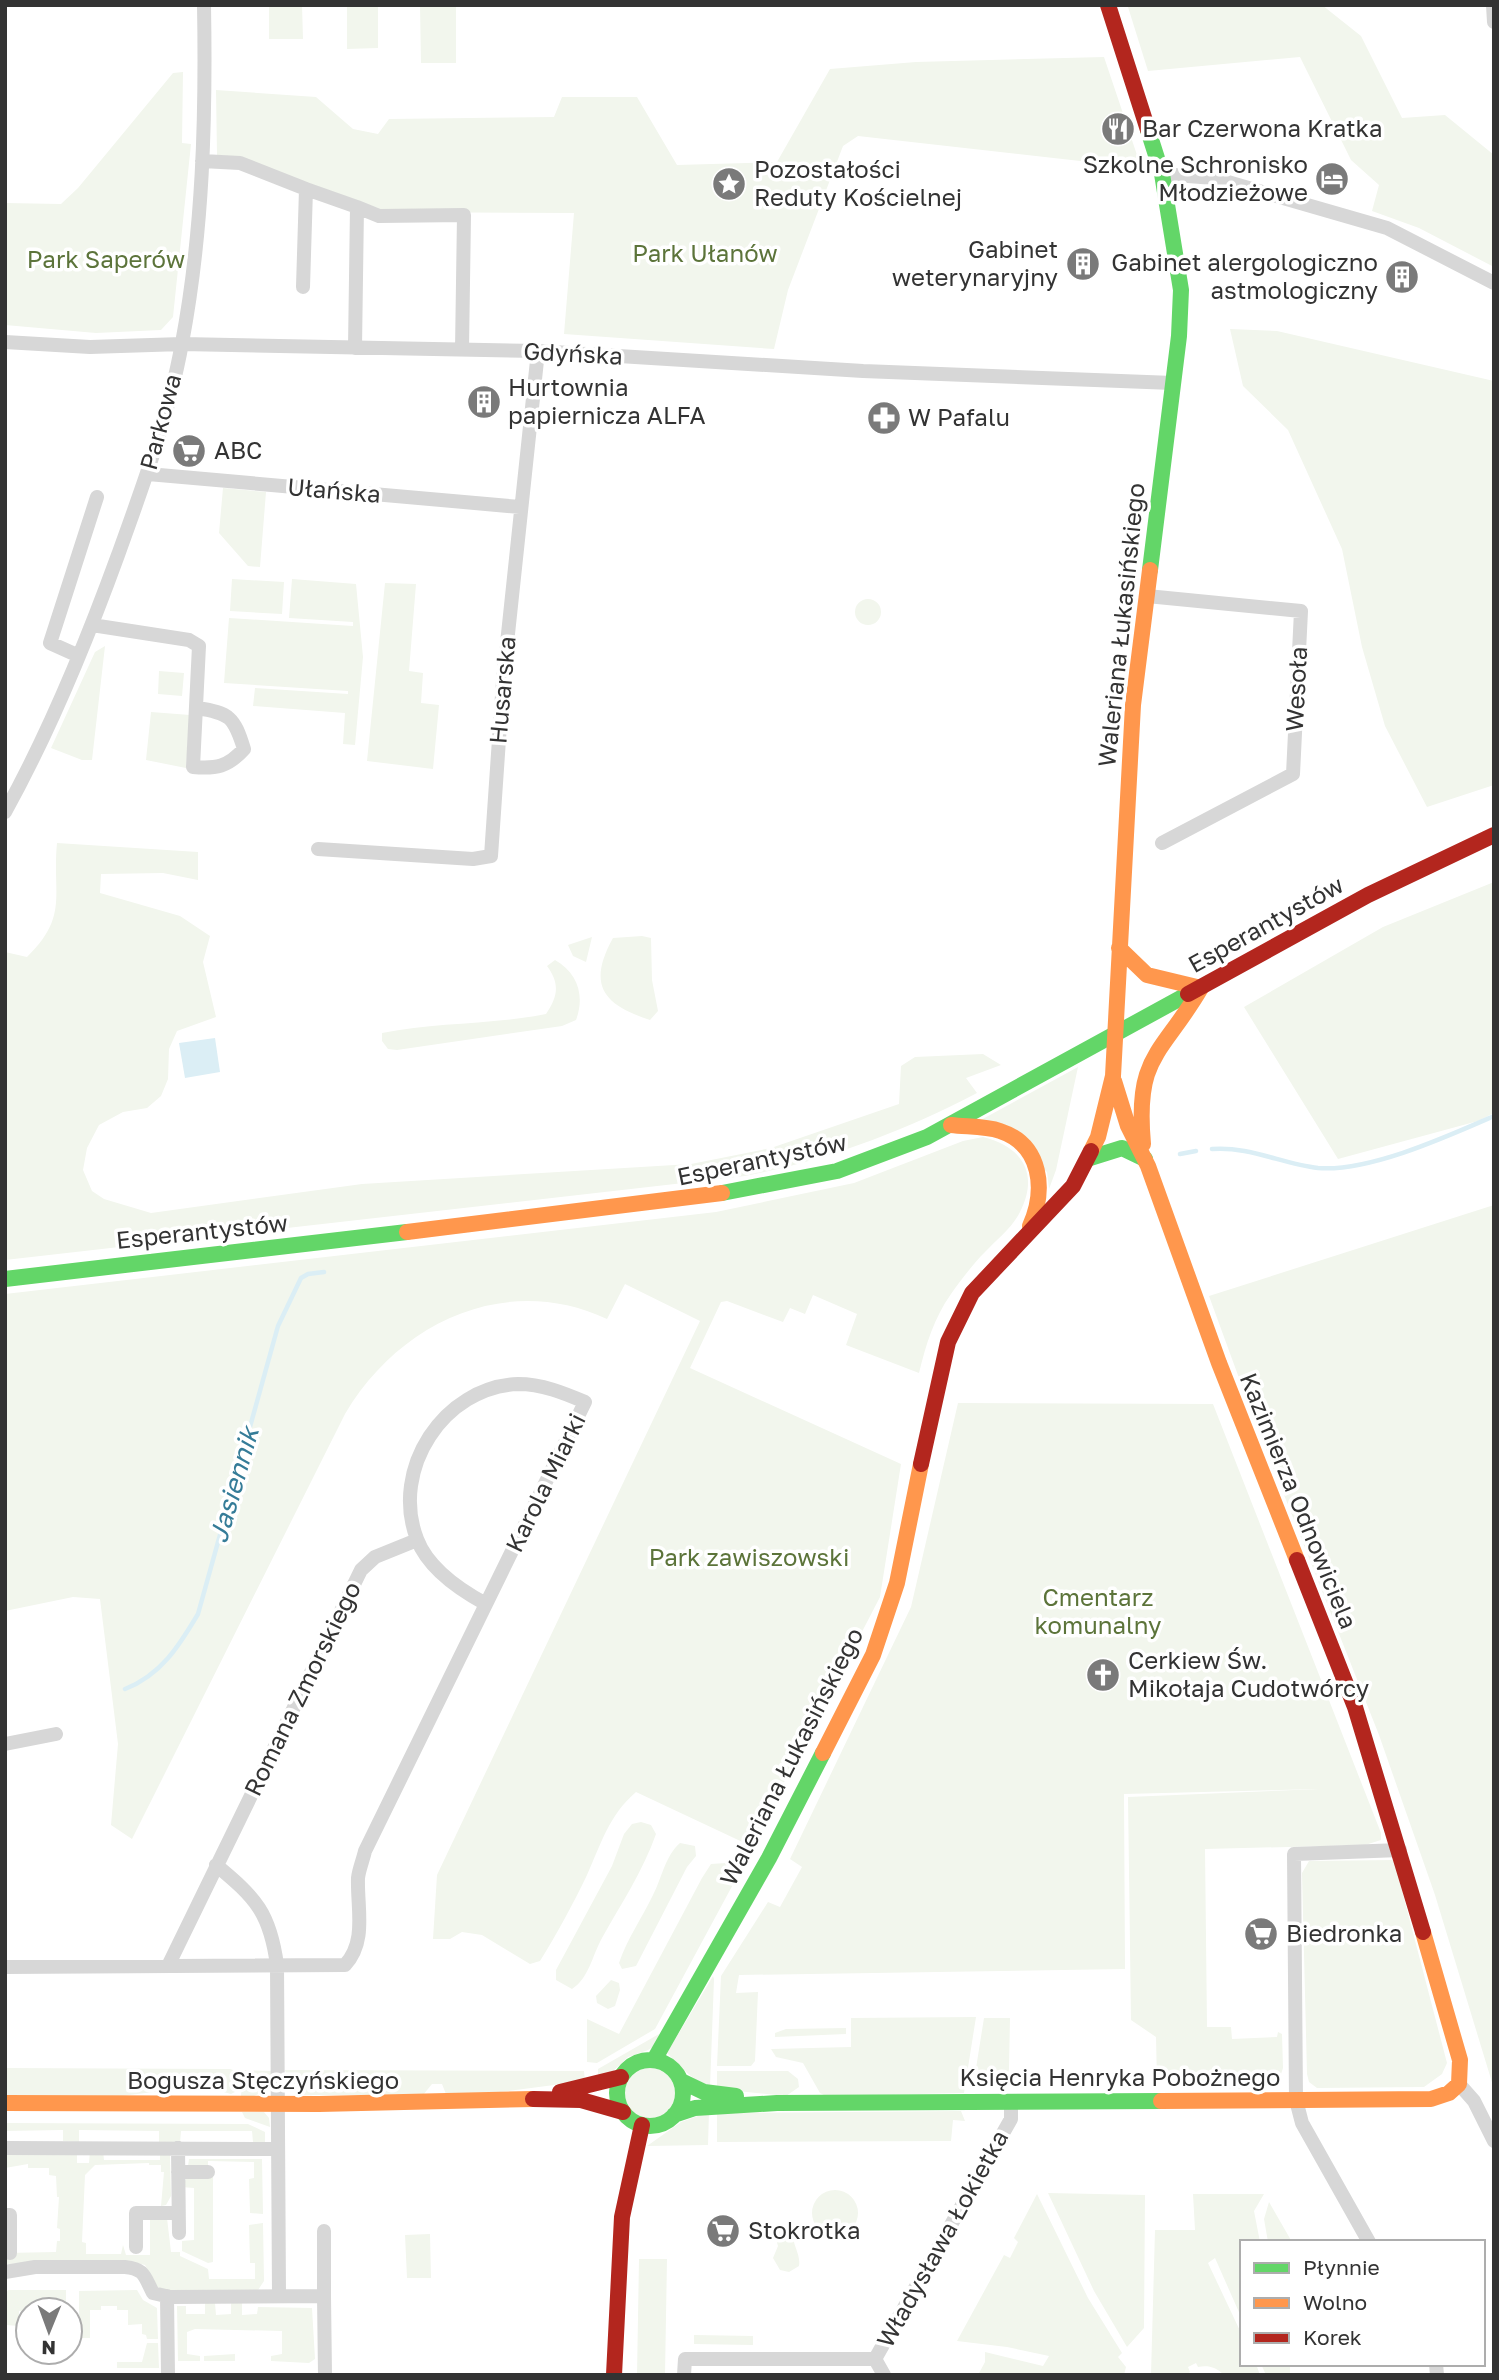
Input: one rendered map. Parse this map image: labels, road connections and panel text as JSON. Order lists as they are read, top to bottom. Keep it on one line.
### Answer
{"streets":{"street":["Gdyńska","Parkowa","Ułańska","Waleriana Łukasińskiego","Wesoła","Husarska","Esperantystów","Karola Miarki","Kazimierza Odnowiciela","Romana Zmorskiego","Księcia Henryka Pobożnego","Bogusza Stęczyńskiego","Władysława Łokietka"]},"crossings":[["Gdyńska","Parkowa"],["Gdyńska","Waleriana Łukasińskiego"],["Gdyńska","Husarska"],["Parkowa","Ułańska"],["Ułańska","Husarska"],["Waleriana Łukasińskiego","Wesoła"],["Waleriana Łukasińskiego","Esperantystów"],["Waleriana Łukasińskiego","Kazimierza Odnowiciela"],["Waleriana Łukasińskiego","Księcia Henryka Pobożnego"],["Waleriana Łukasińskiego","Bogusza Stęczyńskiego"],["Karola Miarki","Romana Zmorskiego"],["Kazimierza Odnowiciela","Księcia Henryka Pobożnego"],["Księcia Henryka Pobożnego","Bogusza Stęczyńskiego"],["Księcia Henryka Pobożnego","Władysława Łokietka"]],"water":["Jasiennik"],"parks":["Park Ułanów","Park Saperów","Park zawiszowski","Cmentarz komunalny"],"places":{"restaurant":["Bar Czerwona Kratka"],"hotel":["Szkolne Schronisko Młodzieżowe"],"place":["Pozostałości Reduty Kościelnej"],"building":["Gabinet weterynaryjny","Gabinet alergologiczno astmologiczny","Hurtownia papiernicza ALFA"],"pharmacy":["W Pafalu"],"supermarket":["ABC","Biedronka","Stokrotka"],"church":["Cerkiew Św. Mikołaja Cudotwórcy"]},"legend":["Płynnie","Wolno","Korek"],"north":"bottom"}
